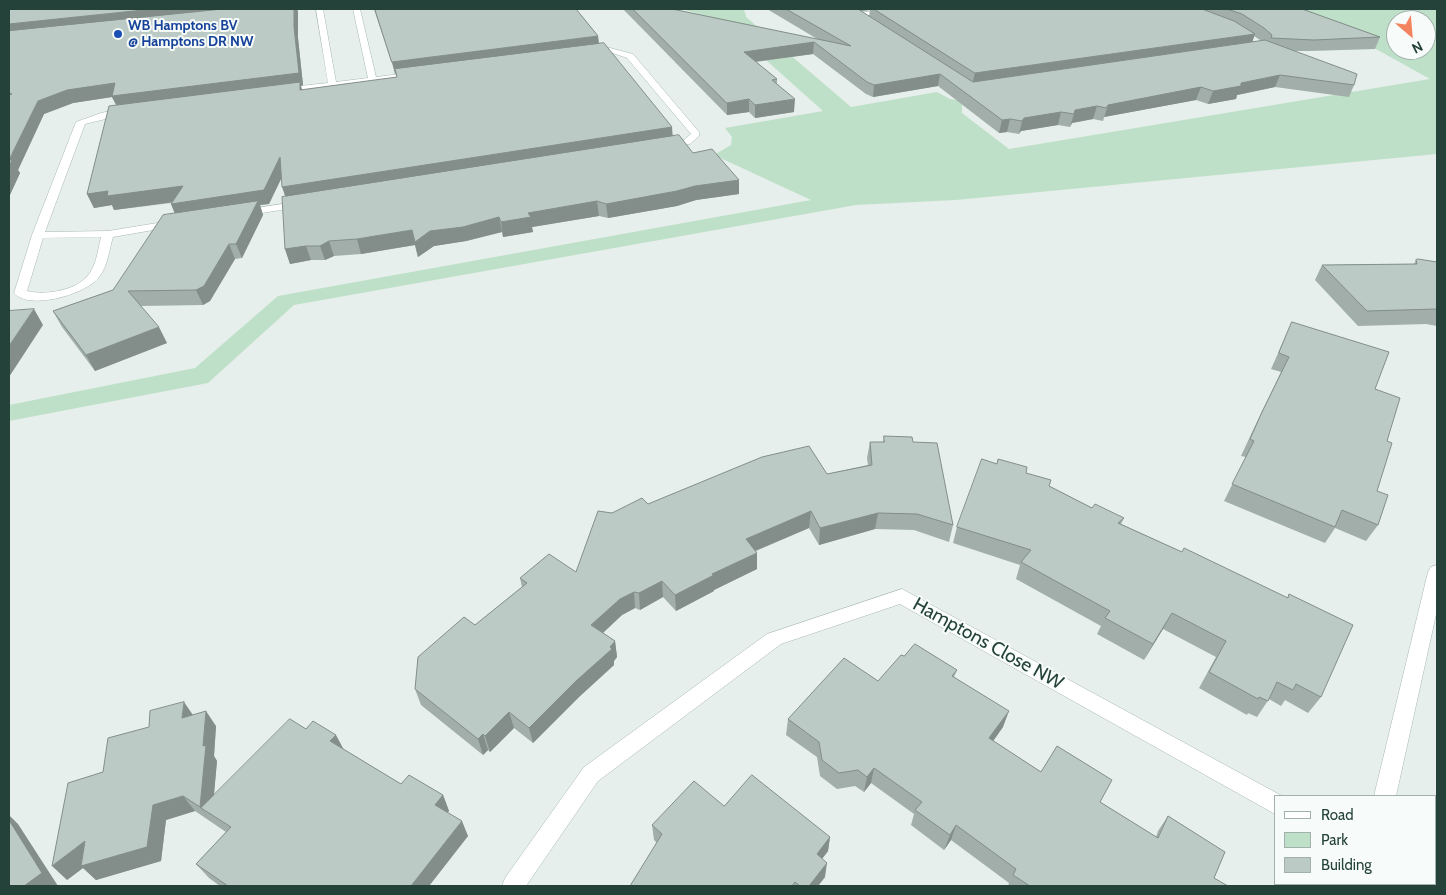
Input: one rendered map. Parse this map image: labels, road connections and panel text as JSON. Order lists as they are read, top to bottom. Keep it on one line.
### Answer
{"streets":{"street":["Hamptons Close NW"]},"places":["WB Hamptons BV @ Hamptons DR NW"],"legend":["Road","Park","Building"],"north":"bottom right"}
